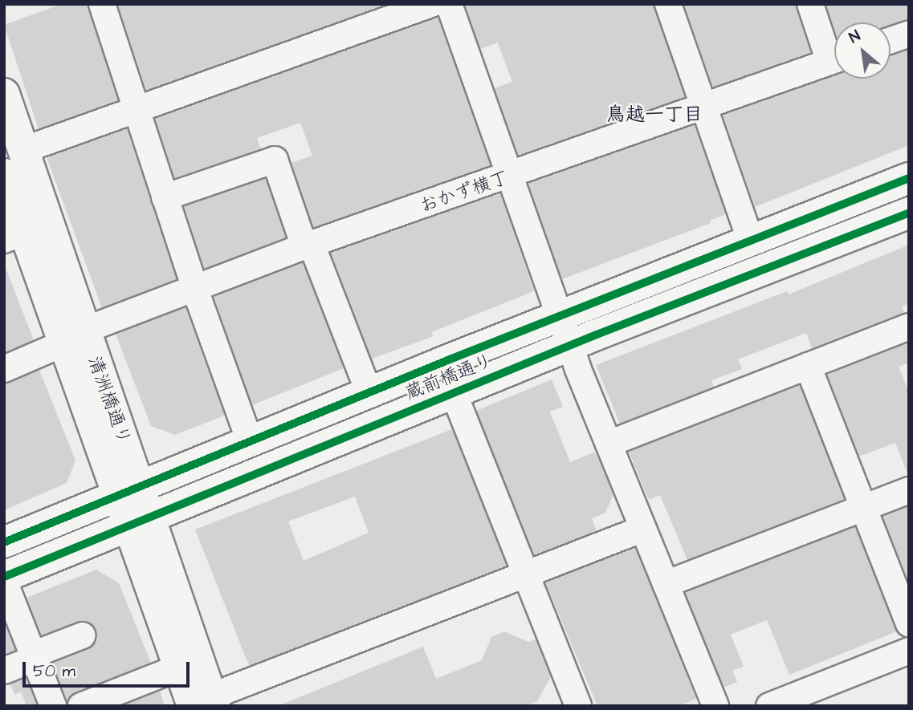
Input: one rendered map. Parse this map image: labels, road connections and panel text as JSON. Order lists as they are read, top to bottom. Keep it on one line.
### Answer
{"streets":{"main road":["蔵前橋通り","清洲橋通り"],"street":["おかず横丁"]},"crossings":[["おかず横丁","清洲橋通り"],["蔵前橋通り","清洲橋通り"]],"districts":["鳥越一丁目"],"scale_bar":"50 m","north":"top left"}
